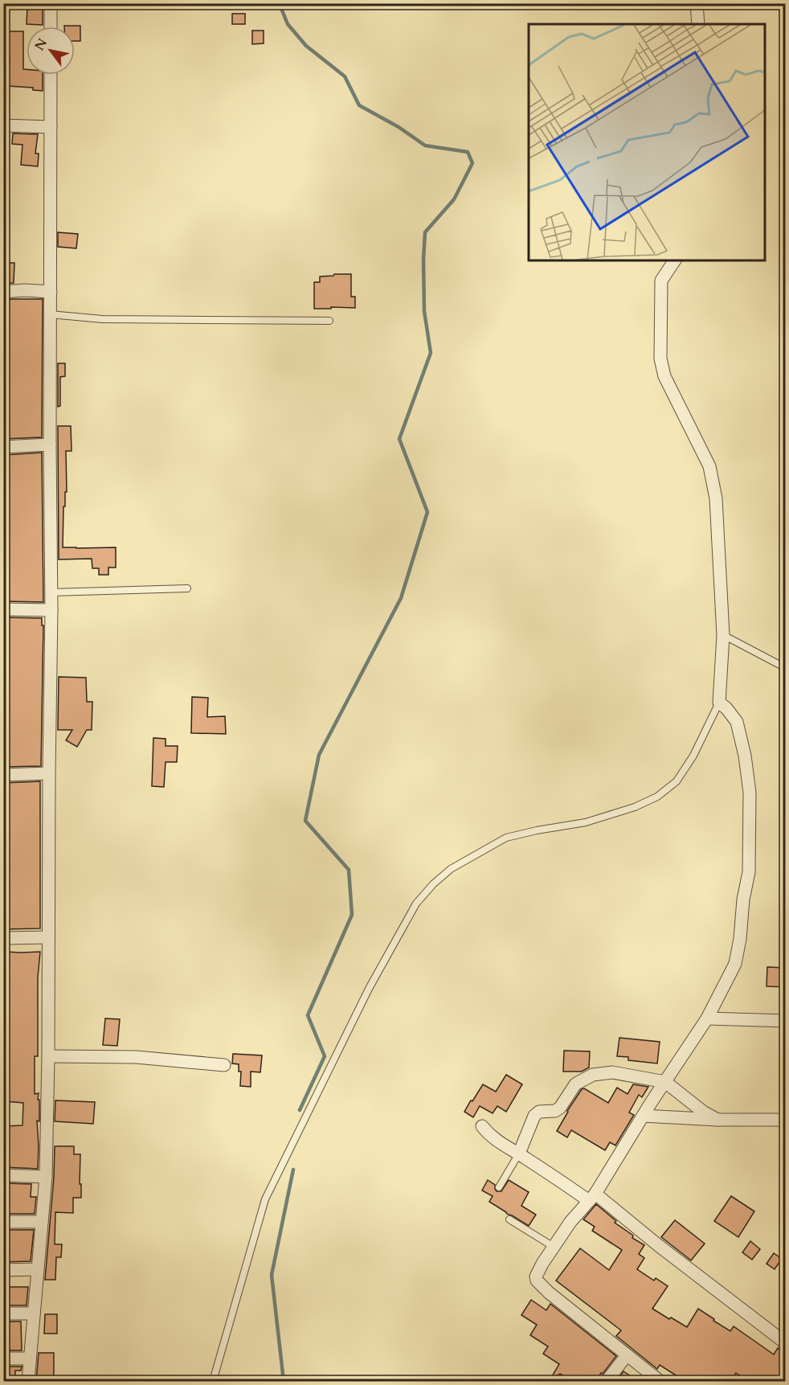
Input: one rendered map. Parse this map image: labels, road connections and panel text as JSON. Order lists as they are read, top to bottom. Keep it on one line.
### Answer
{"north":"top left"}
